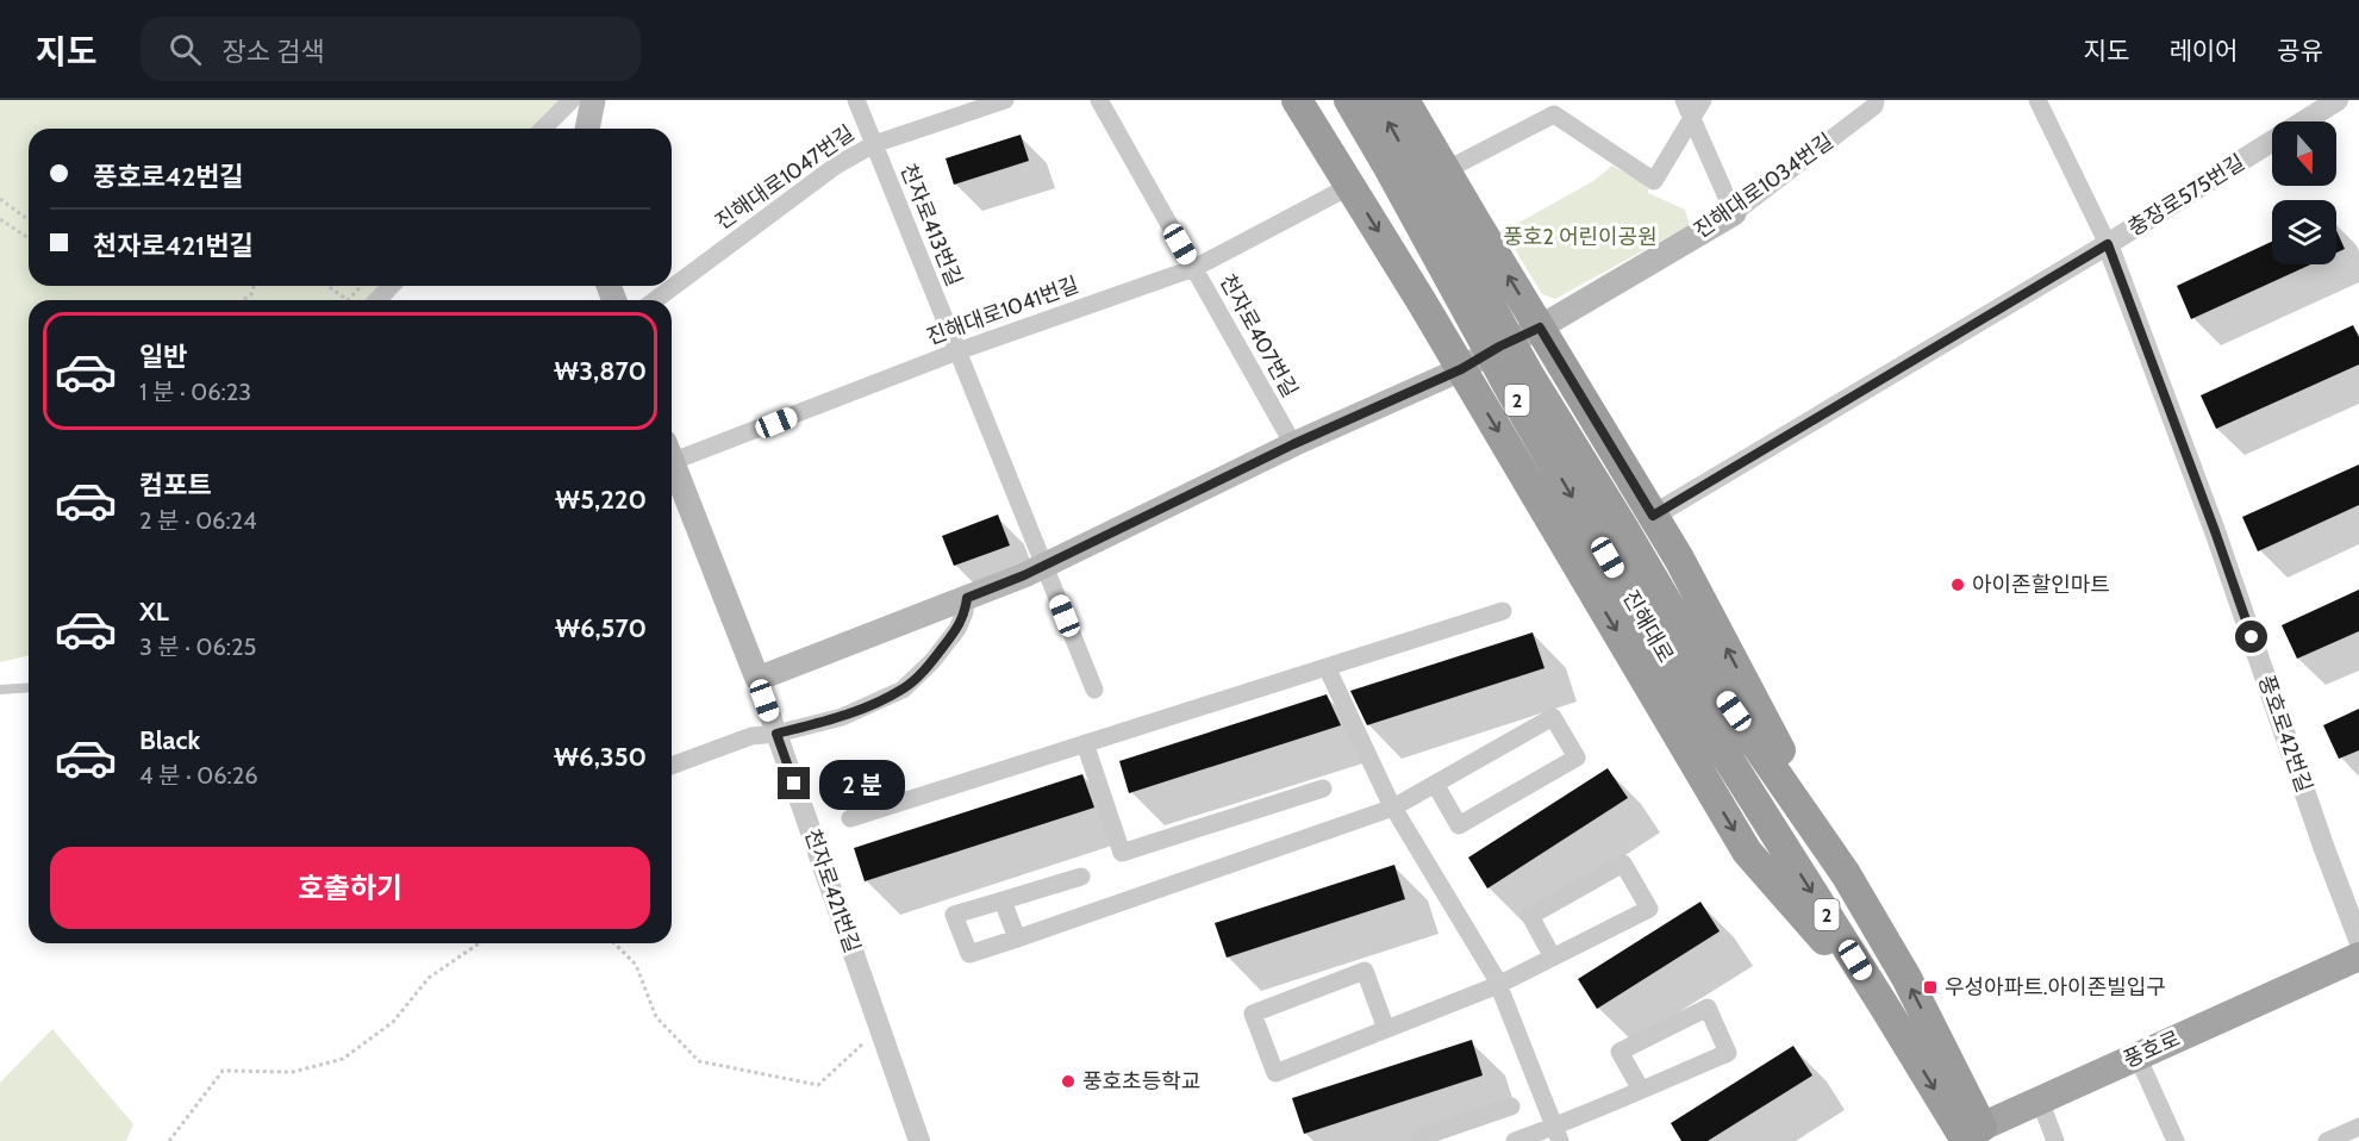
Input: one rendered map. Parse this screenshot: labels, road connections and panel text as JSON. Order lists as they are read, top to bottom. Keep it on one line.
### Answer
{"streets":{"highway":["2","진해대로"],"main road":["진해대로1034번길","천자로421번길","풍호로"],"street":["진해대로1047번길","충장로575번길","천자로413번길","진해대로1041번길","천자로407번길","풍호로42번길"]},"crossings":[["진해대로1047번길","천자로413번길"],["진해대로1034번길","천자로413번길"],["진해대로1034번길","천자로407번길"],["진해대로1034번길","천자로421번길"],["충장로575번길","풍호로42번길"],["천자로413번길","진해대로1041번길"],["진해대로1041번길","천자로407번길"],["진해대로","풍호로"]],"parks":["풍호2 어린이공원"],"places":{"other":["아이존할인마트","풍호초등학교"],"transit":["우성아파트.아이존빌입구"]},"north":"bottom","page":{"header":"지도","search":"장소 검색","nav":["지도","레이어","공유"],"banner":["풍호로42번길","천자로421번길"],"list":[{"name":"일반","note":"1 분 · 06:23","value":"₩3,870"},{"name":"컴포트","note":"2 분 · 06:24","value":"₩5,220"},{"name":"XL","note":"3 분 · 06:25","value":"₩6,570"},{"name":"Black","note":"4 분 · 06:26","value":"₩6,350"}],"bubble":"2 분","buttons":"호출하기"}}
